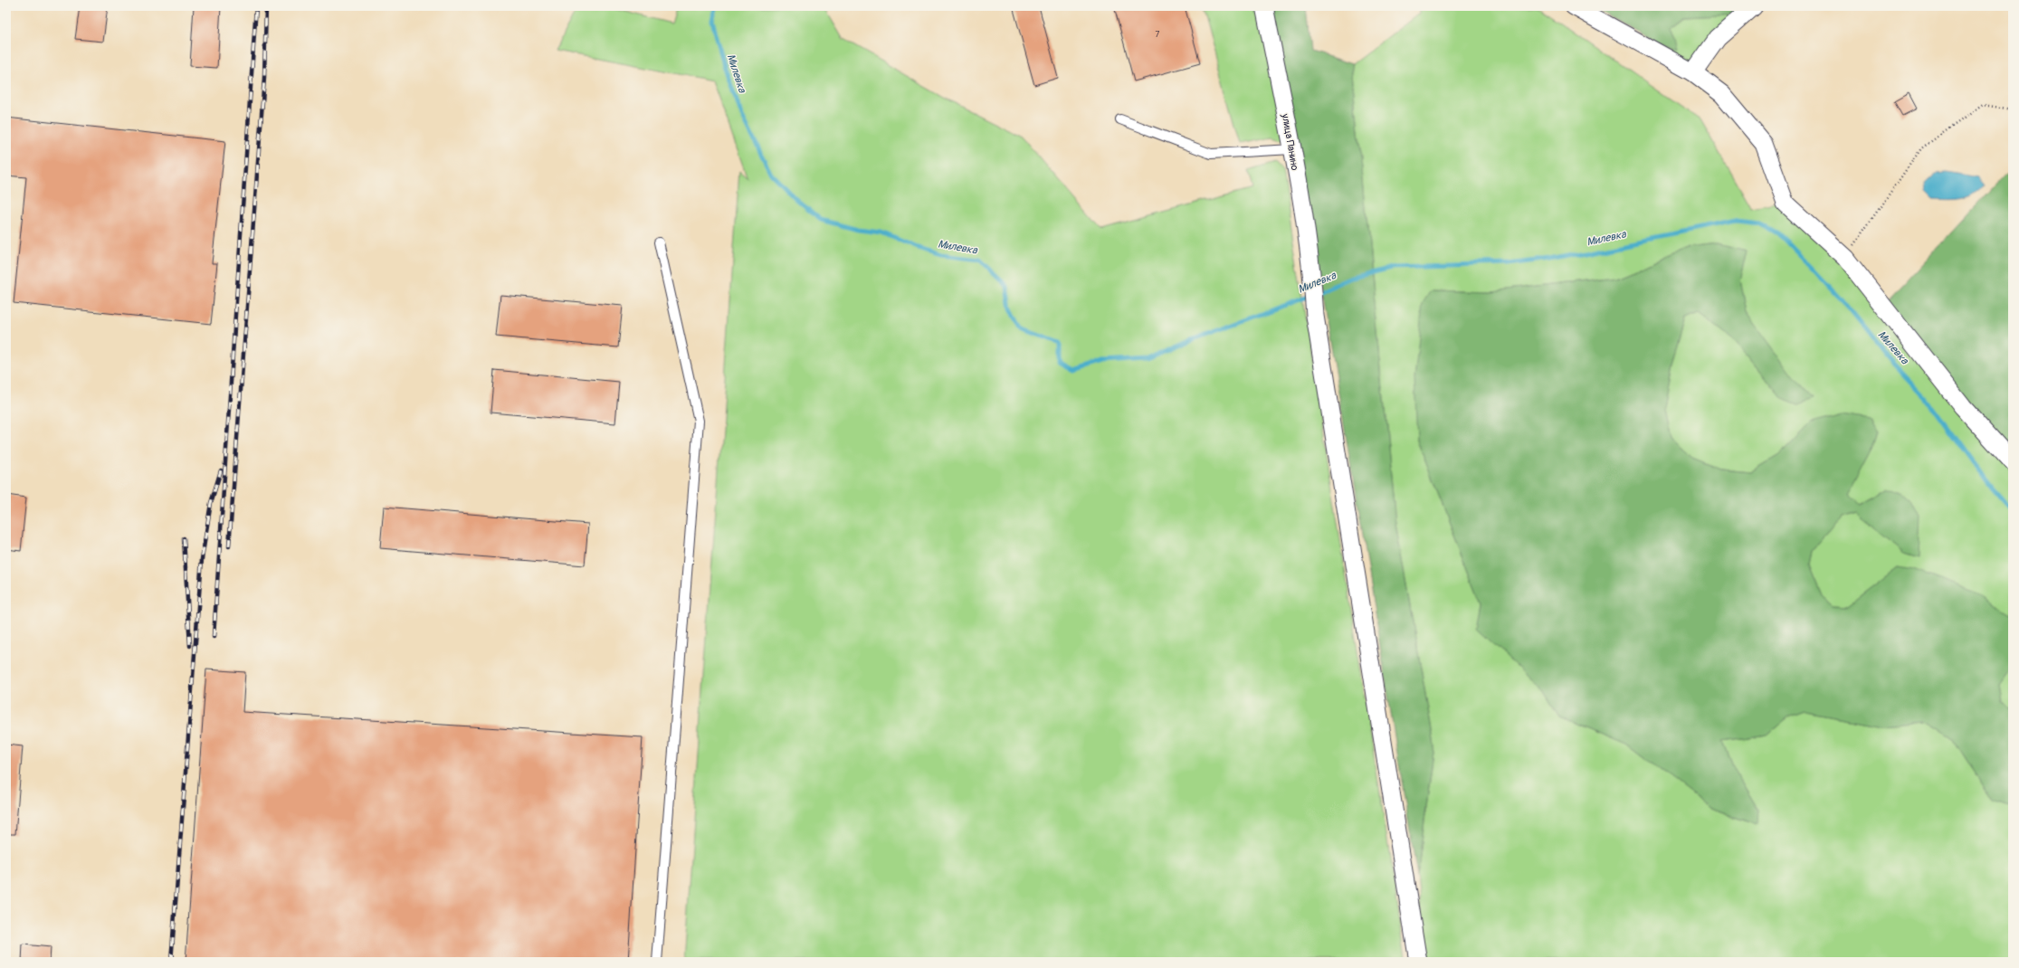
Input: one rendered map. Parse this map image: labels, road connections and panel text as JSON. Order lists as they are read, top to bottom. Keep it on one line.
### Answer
{"streets":{"street":["улица Панино"]},"water":["Милевка"],"house_numbers":["7"]}
